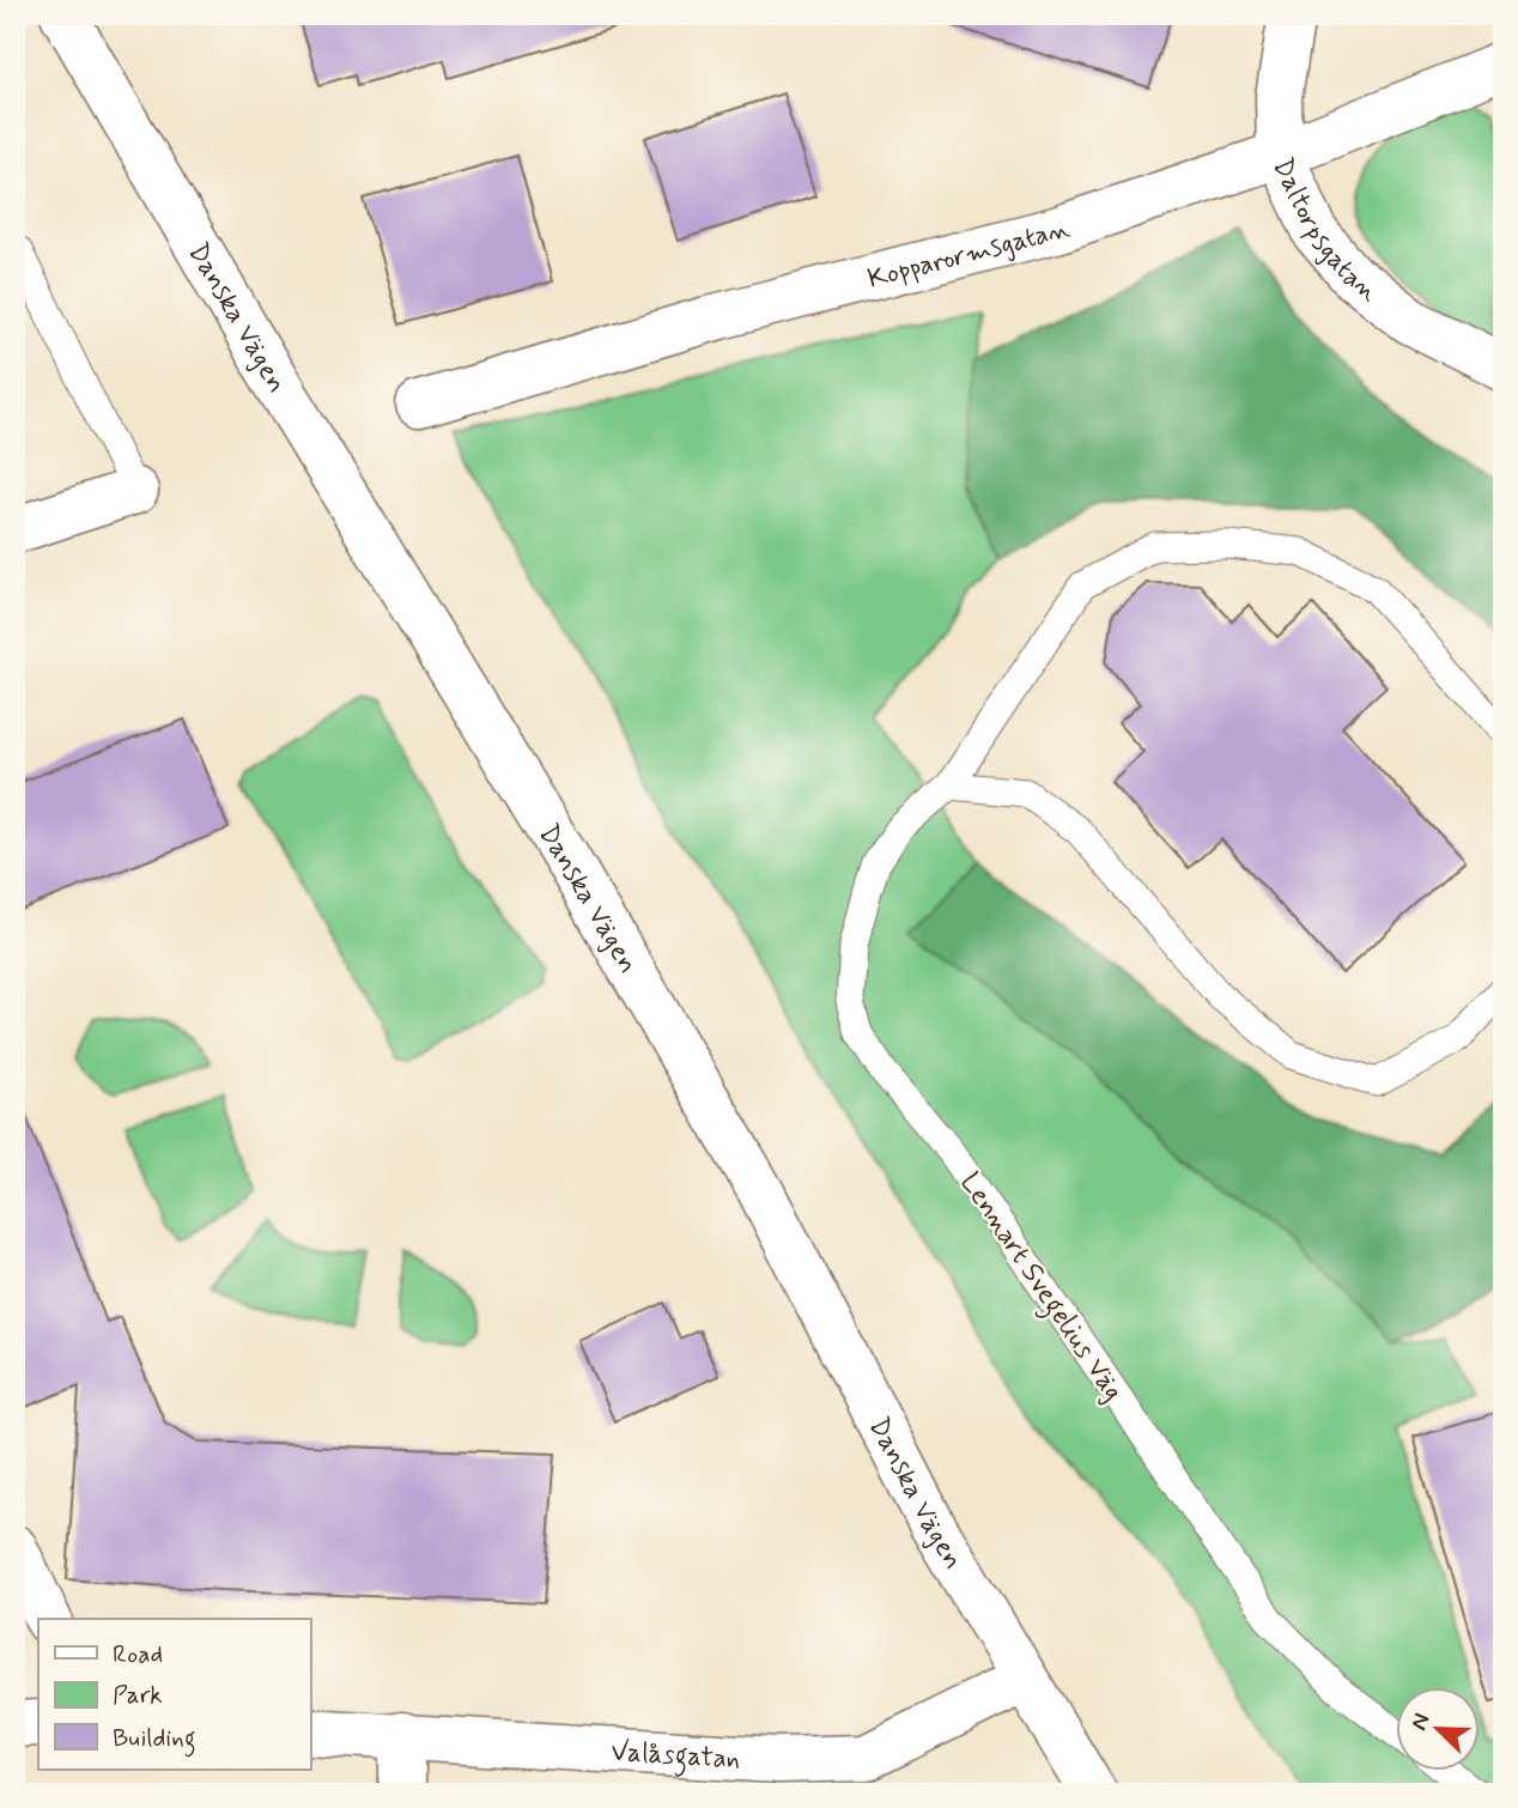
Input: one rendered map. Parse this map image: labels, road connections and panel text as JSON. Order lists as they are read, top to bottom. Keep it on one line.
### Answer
{"streets":{"street":["Daltorpsgatan","Kopparormsgatan","Danska Vägen","Valåsgatan"],"lane":["Lennart Svegelius Väg"]},"crossings":[["Daltorpsgatan","Kopparormsgatan"],["Danska Vägen","Valåsgatan"]],"legend":["Road","Park","Building"],"north":"top left"}
